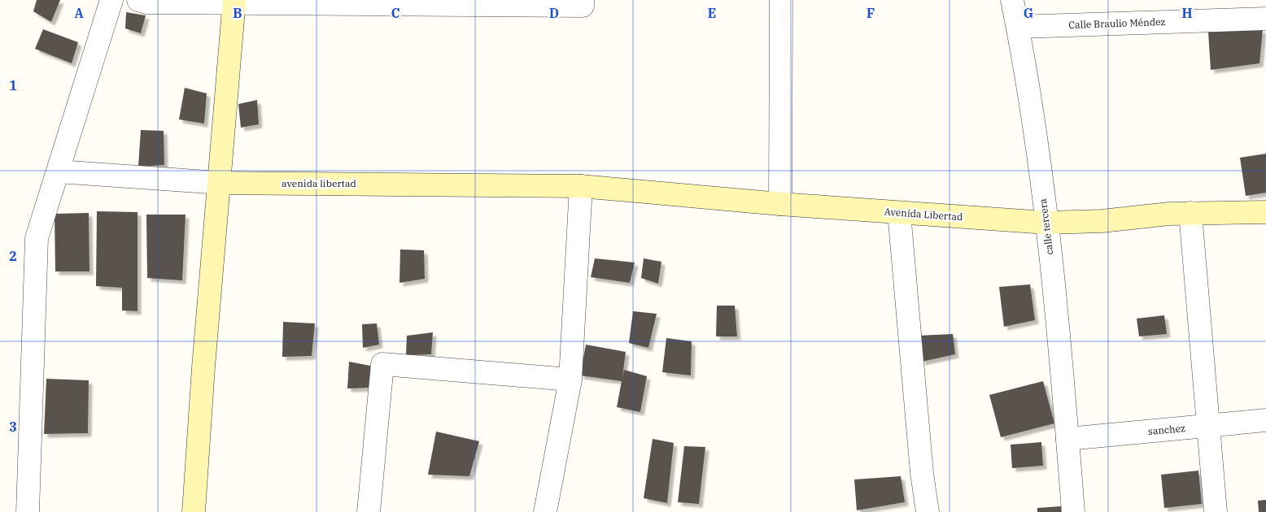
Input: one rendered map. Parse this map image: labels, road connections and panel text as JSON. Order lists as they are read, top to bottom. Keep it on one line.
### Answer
{"streets":{"main road":["avenida libertad","Avenida Libertad"],"street":["Calle Braulio Méndez","calle tercera","sanchez"]},"crossings":[["Calle Braulio Méndez","calle tercera"],["avenida libertad","Avenida Libertad"],["Avenida Libertad","calle tercera"],["calle tercera","sanchez"]],"grid":{"columns":["A","B","C","D","E","F","G","H"],"rows":["1","2","3"]}}
